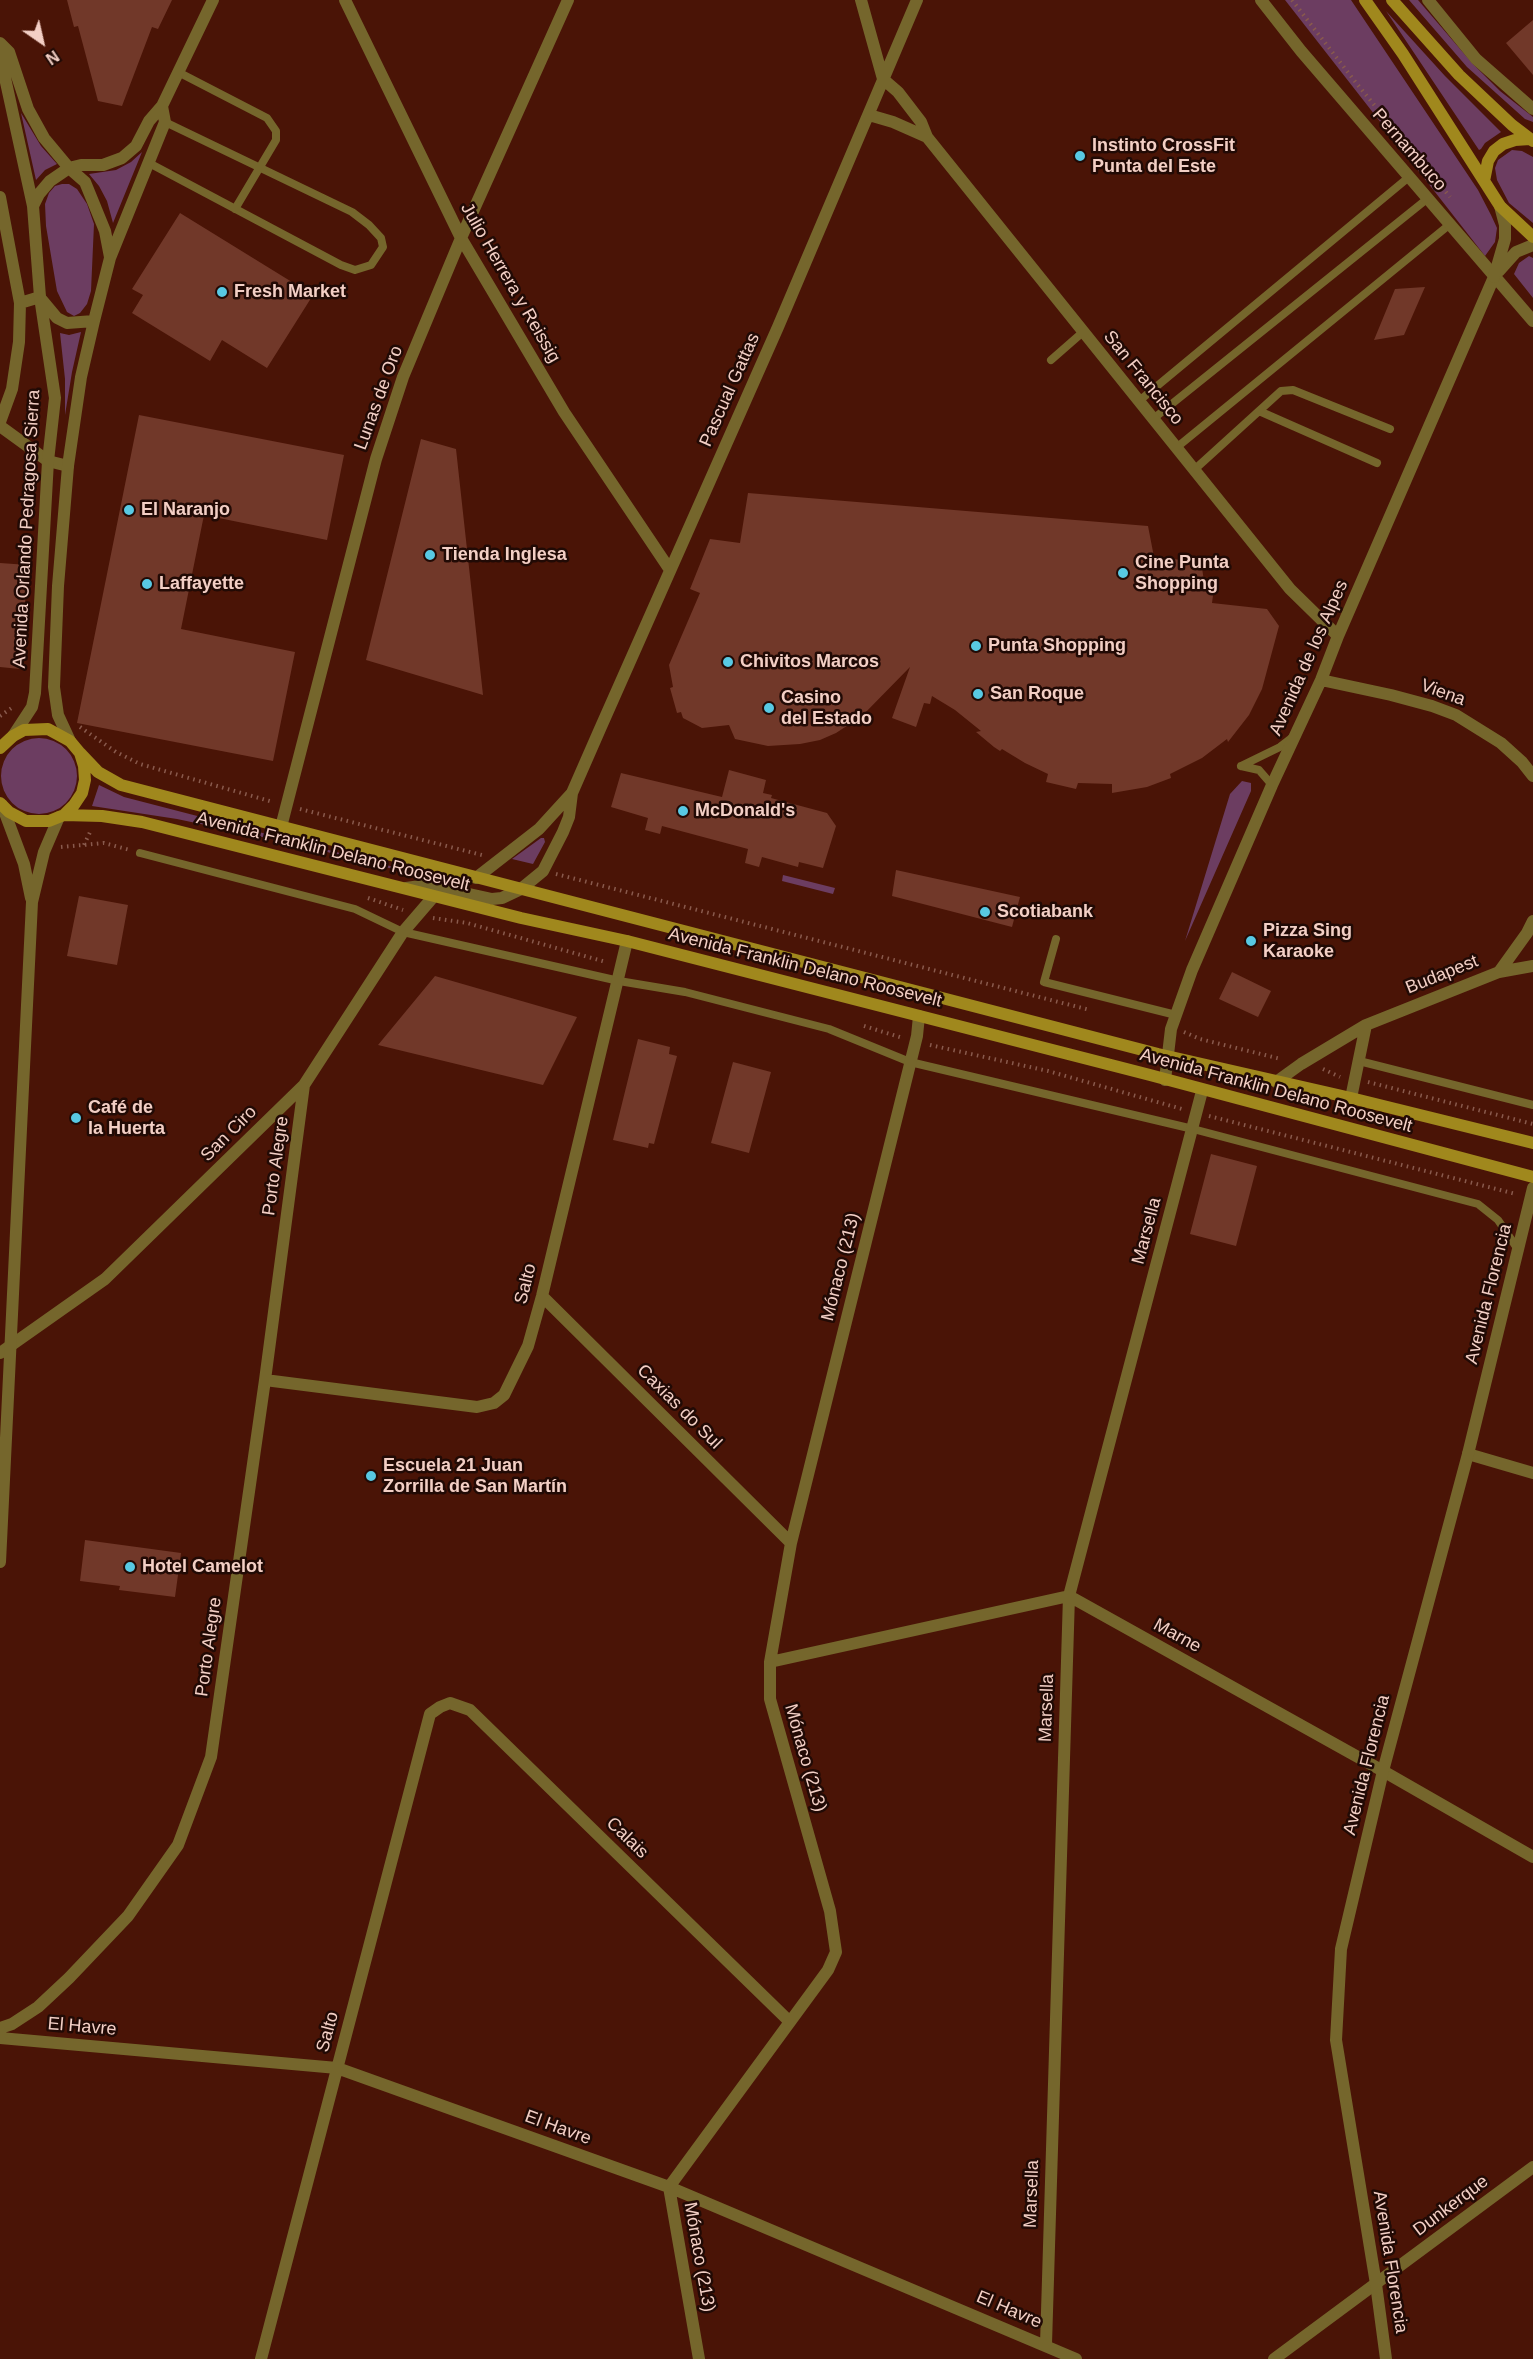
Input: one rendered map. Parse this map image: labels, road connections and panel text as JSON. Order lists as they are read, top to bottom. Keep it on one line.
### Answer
{"streets":{"main road":["Avenida Franklin Delano Roosevelt"],"street":["Pernambuco","Julio Herrera y Reissig","San Francisco","Pascual Gattas","Lunas de Oro","Avenida Orlando Pedragosa Sierra","Avenida de los Alpes","Viena","Budapest","San Ciro","Porto Alegre","Marsella","Mónaco (213)","Salto","Avenida Florencia","Caxias do Sul","Marne","Calais","El Havre","Dunkerque"]},"crossings":[["Pernambuco","Avenida de los Alpes"],["Julio Herrera y Reissig","Pascual Gattas"],["Julio Herrera y Reissig","Lunas de Oro"],["San Francisco","Pascual Gattas"],["San Francisco","Avenida de los Alpes"],["Pascual Gattas","Avenida Franklin Delano Roosevelt"],["Lunas de Oro","Avenida Franklin Delano Roosevelt"],["Avenida Orlando Pedragosa Sierra","Avenida Franklin Delano Roosevelt"],["Avenida de los Alpes","Viena"],["Avenida de los Alpes","Avenida Franklin Delano Roosevelt"],["Avenida Franklin Delano Roosevelt","Budapest"],["Avenida Franklin Delano Roosevelt","San Ciro"],["Avenida Franklin Delano Roosevelt","Marsella"],["Avenida Franklin Delano Roosevelt","Mónaco (213)"],["Avenida Franklin Delano Roosevelt","Salto"],["San Ciro","Porto Alegre"],["Porto Alegre","Salto"],["Marsella","Marne"],["Marsella","El Havre"],["Mónaco (213)","Caxias do Sul"],["Mónaco (213)","Calais"],["Mónaco (213)","El Havre"],["Salto","Caxias do Sul"],["Salto","Calais"],["Salto","El Havre"],["Avenida Florencia","Marne"],["Avenida Florencia","Dunkerque"]],"places":["Instinto CrossFit Punta del Este","Fresh Market","El Naranjo","Tienda Inglesa","Cine Punta Shopping","Laffayette","Punta Shopping","Chivitos Marcos","San Roque","Casino del Estado","McDonald's","Scotiabank","Pizza Sing Karaoke","Café de la Huerta","Escuela 21 Juan Zorrilla de San Martín","Hotel Camelot"],"north":"bottom right"}
